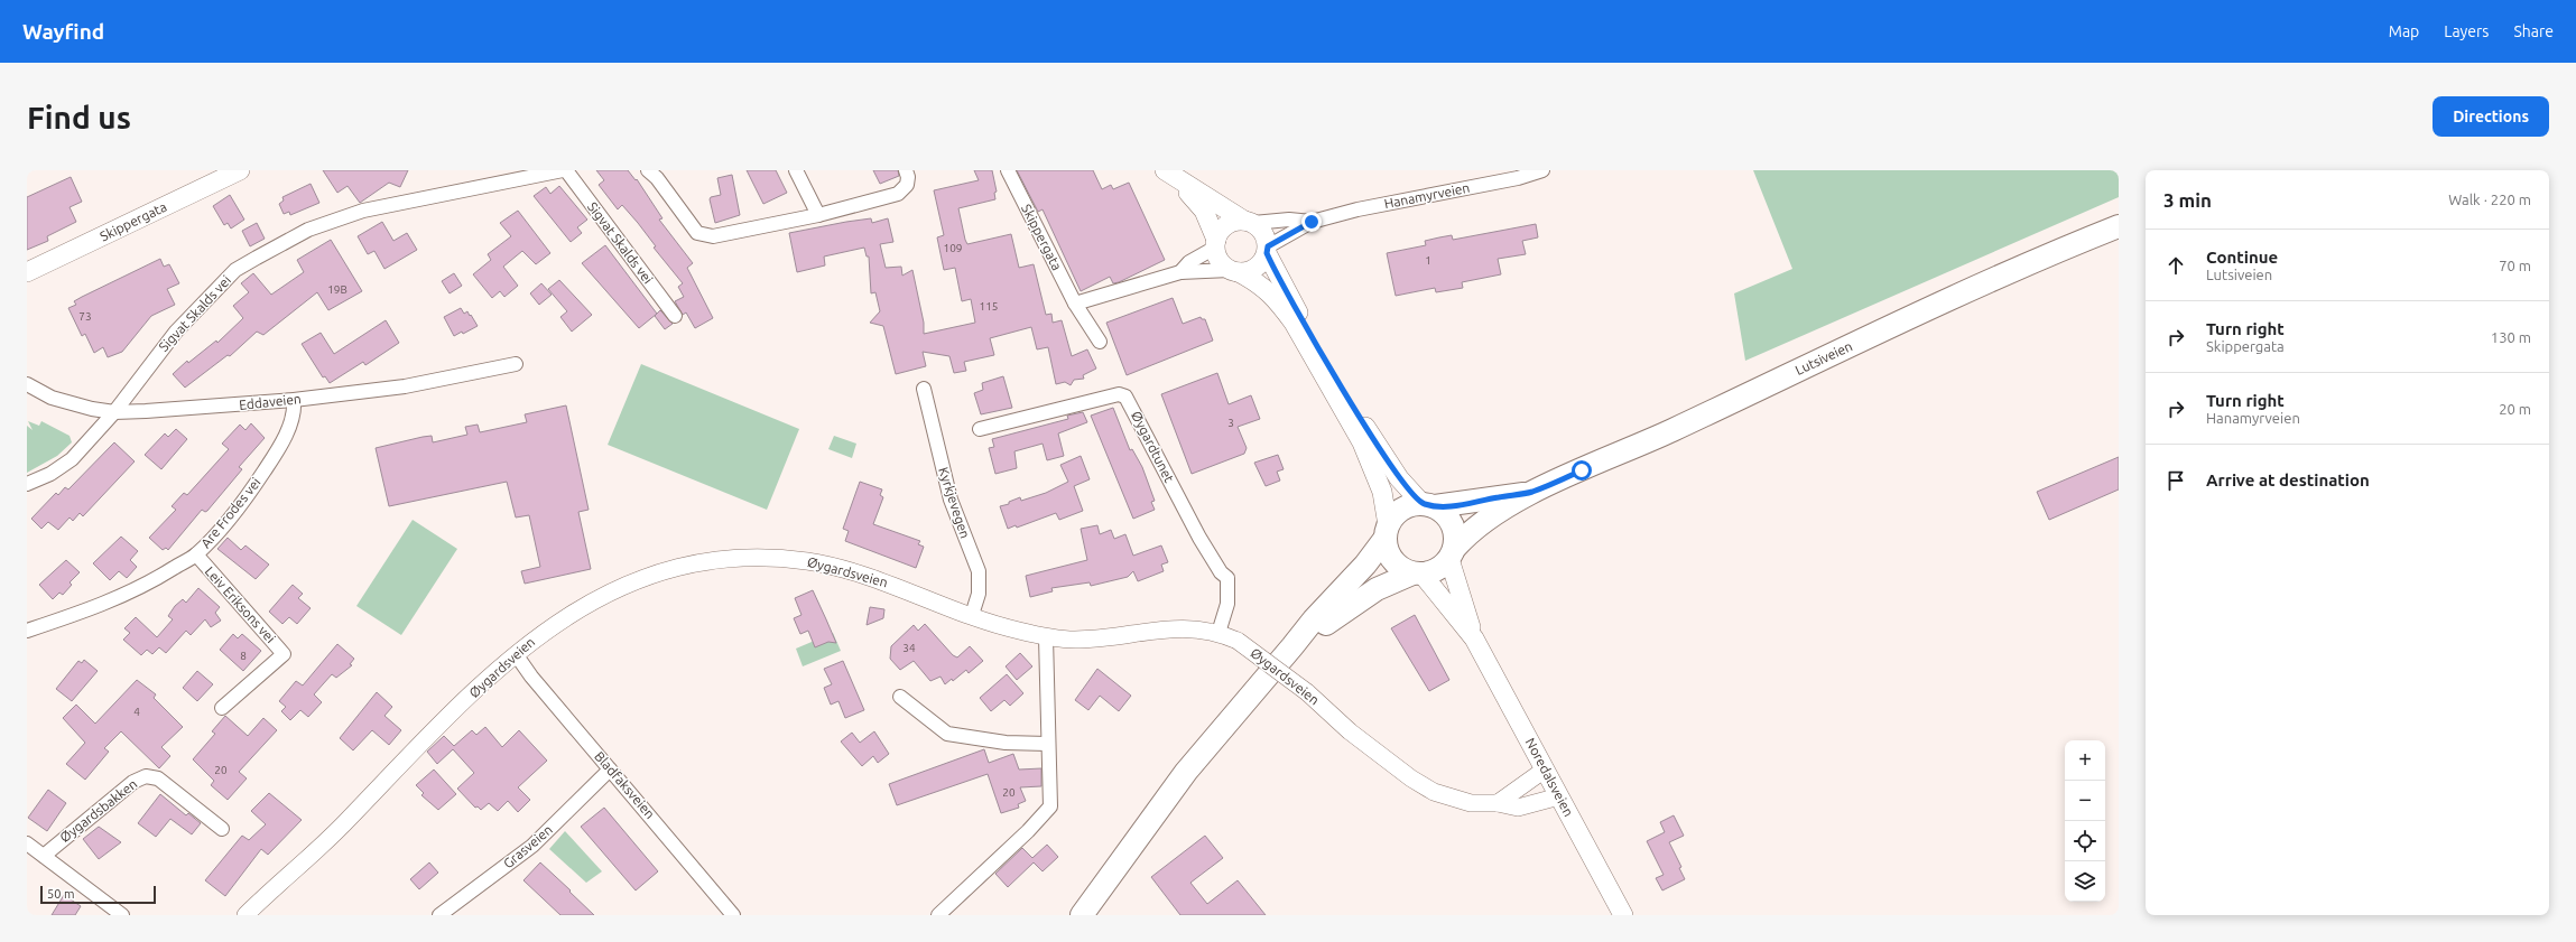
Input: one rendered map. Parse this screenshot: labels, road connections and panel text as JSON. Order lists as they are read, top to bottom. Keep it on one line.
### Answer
{"streets":{"main road":["Skippergata","Lutsiveien","Noredalsveien"],"street":["Hanamyrveien","Sigvat Skalds vei","Eddaveien","Øygardtunet","Kyrkjevegen","Are Frodes vei","Øygardsveien","Leiv Eriksons vei","Bladfaksveien","Øygardsbakken","Grasveien"]},"crossings":[["Sigvat Skalds vei","Eddaveien"],["Lutsiveien","Noredalsveien"],["Eddaveien","Are Frodes vei"],["Øygardtunet","Øygardsveien"],["Kyrkjevegen","Øygardsveien"],["Are Frodes vei","Leiv Eriksons vei"],["Øygardsveien","Noredalsveien"],["Øygardsveien","Bladfaksveien"],["Bladfaksveien","Grasveien"]],"house_numbers":["109","1","19B","115","73","3","34","8","4","20","20"],"scale_bar":"50 m","page":{"header":"Wayfind","nav":["Map","Layers","Share"],"buttons":"Directions","title":"Find us","heading":["3 min","Walk · 220 m"],"list":[["Continue","Lutsiveien","70 m"],["Turn right","Skippergata","130 m"],["Turn right","Hanamyrveien","20 m"],"Arrive at destination"],"map_buttons":["+","−"],"scale":"50 m"}}
